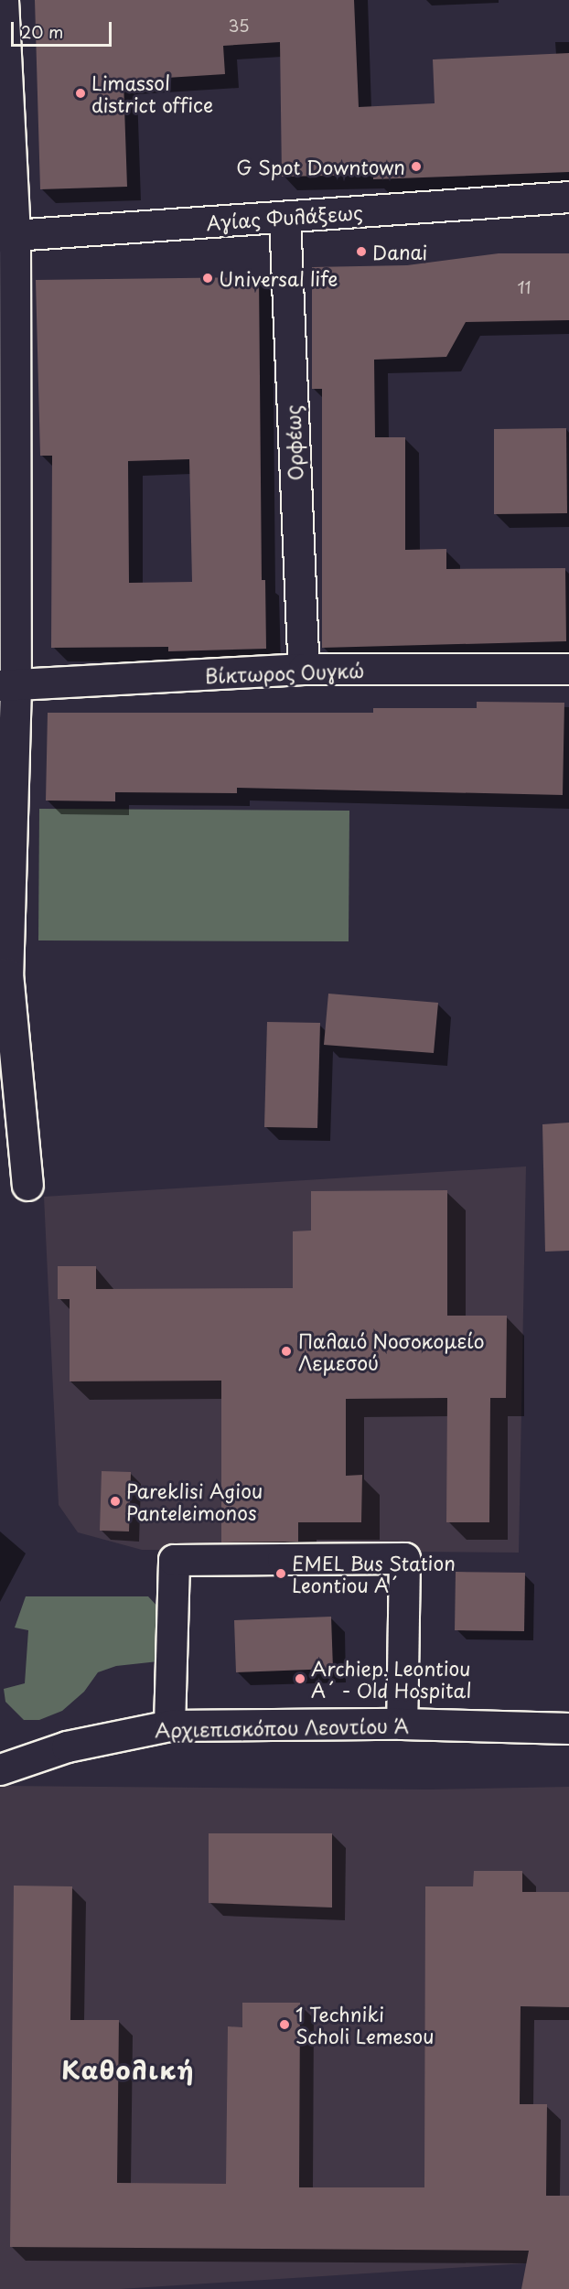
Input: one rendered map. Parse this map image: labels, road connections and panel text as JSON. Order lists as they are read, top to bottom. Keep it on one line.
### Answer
{"streets":{"street":["Αγίας Φυλάξεως","Ορφέως","Βίκτωρος Ουγκώ","Αρχιεπισκόπου Λεοντίου Α΄"]},"crossings":[["Αγίας Φυλάξεως","Ορφέως"],["Ορφέως","Βίκτωρος Ουγκώ"]],"districts":["Καθολική"],"places":["Limassol district office","G Spot Downtown","Danai","Universal life","Παλαιό Νοσοκομείο Λεμεσού","Pareklisi Agiou Panteleimonos","EMEL Bus Station Leontiou A´","Archiep. Leontiou A´ - Old Hospital","1 Techniki Scholi Lemesou"],"house_numbers":["35","11"],"scale_bar":"20 m"}
